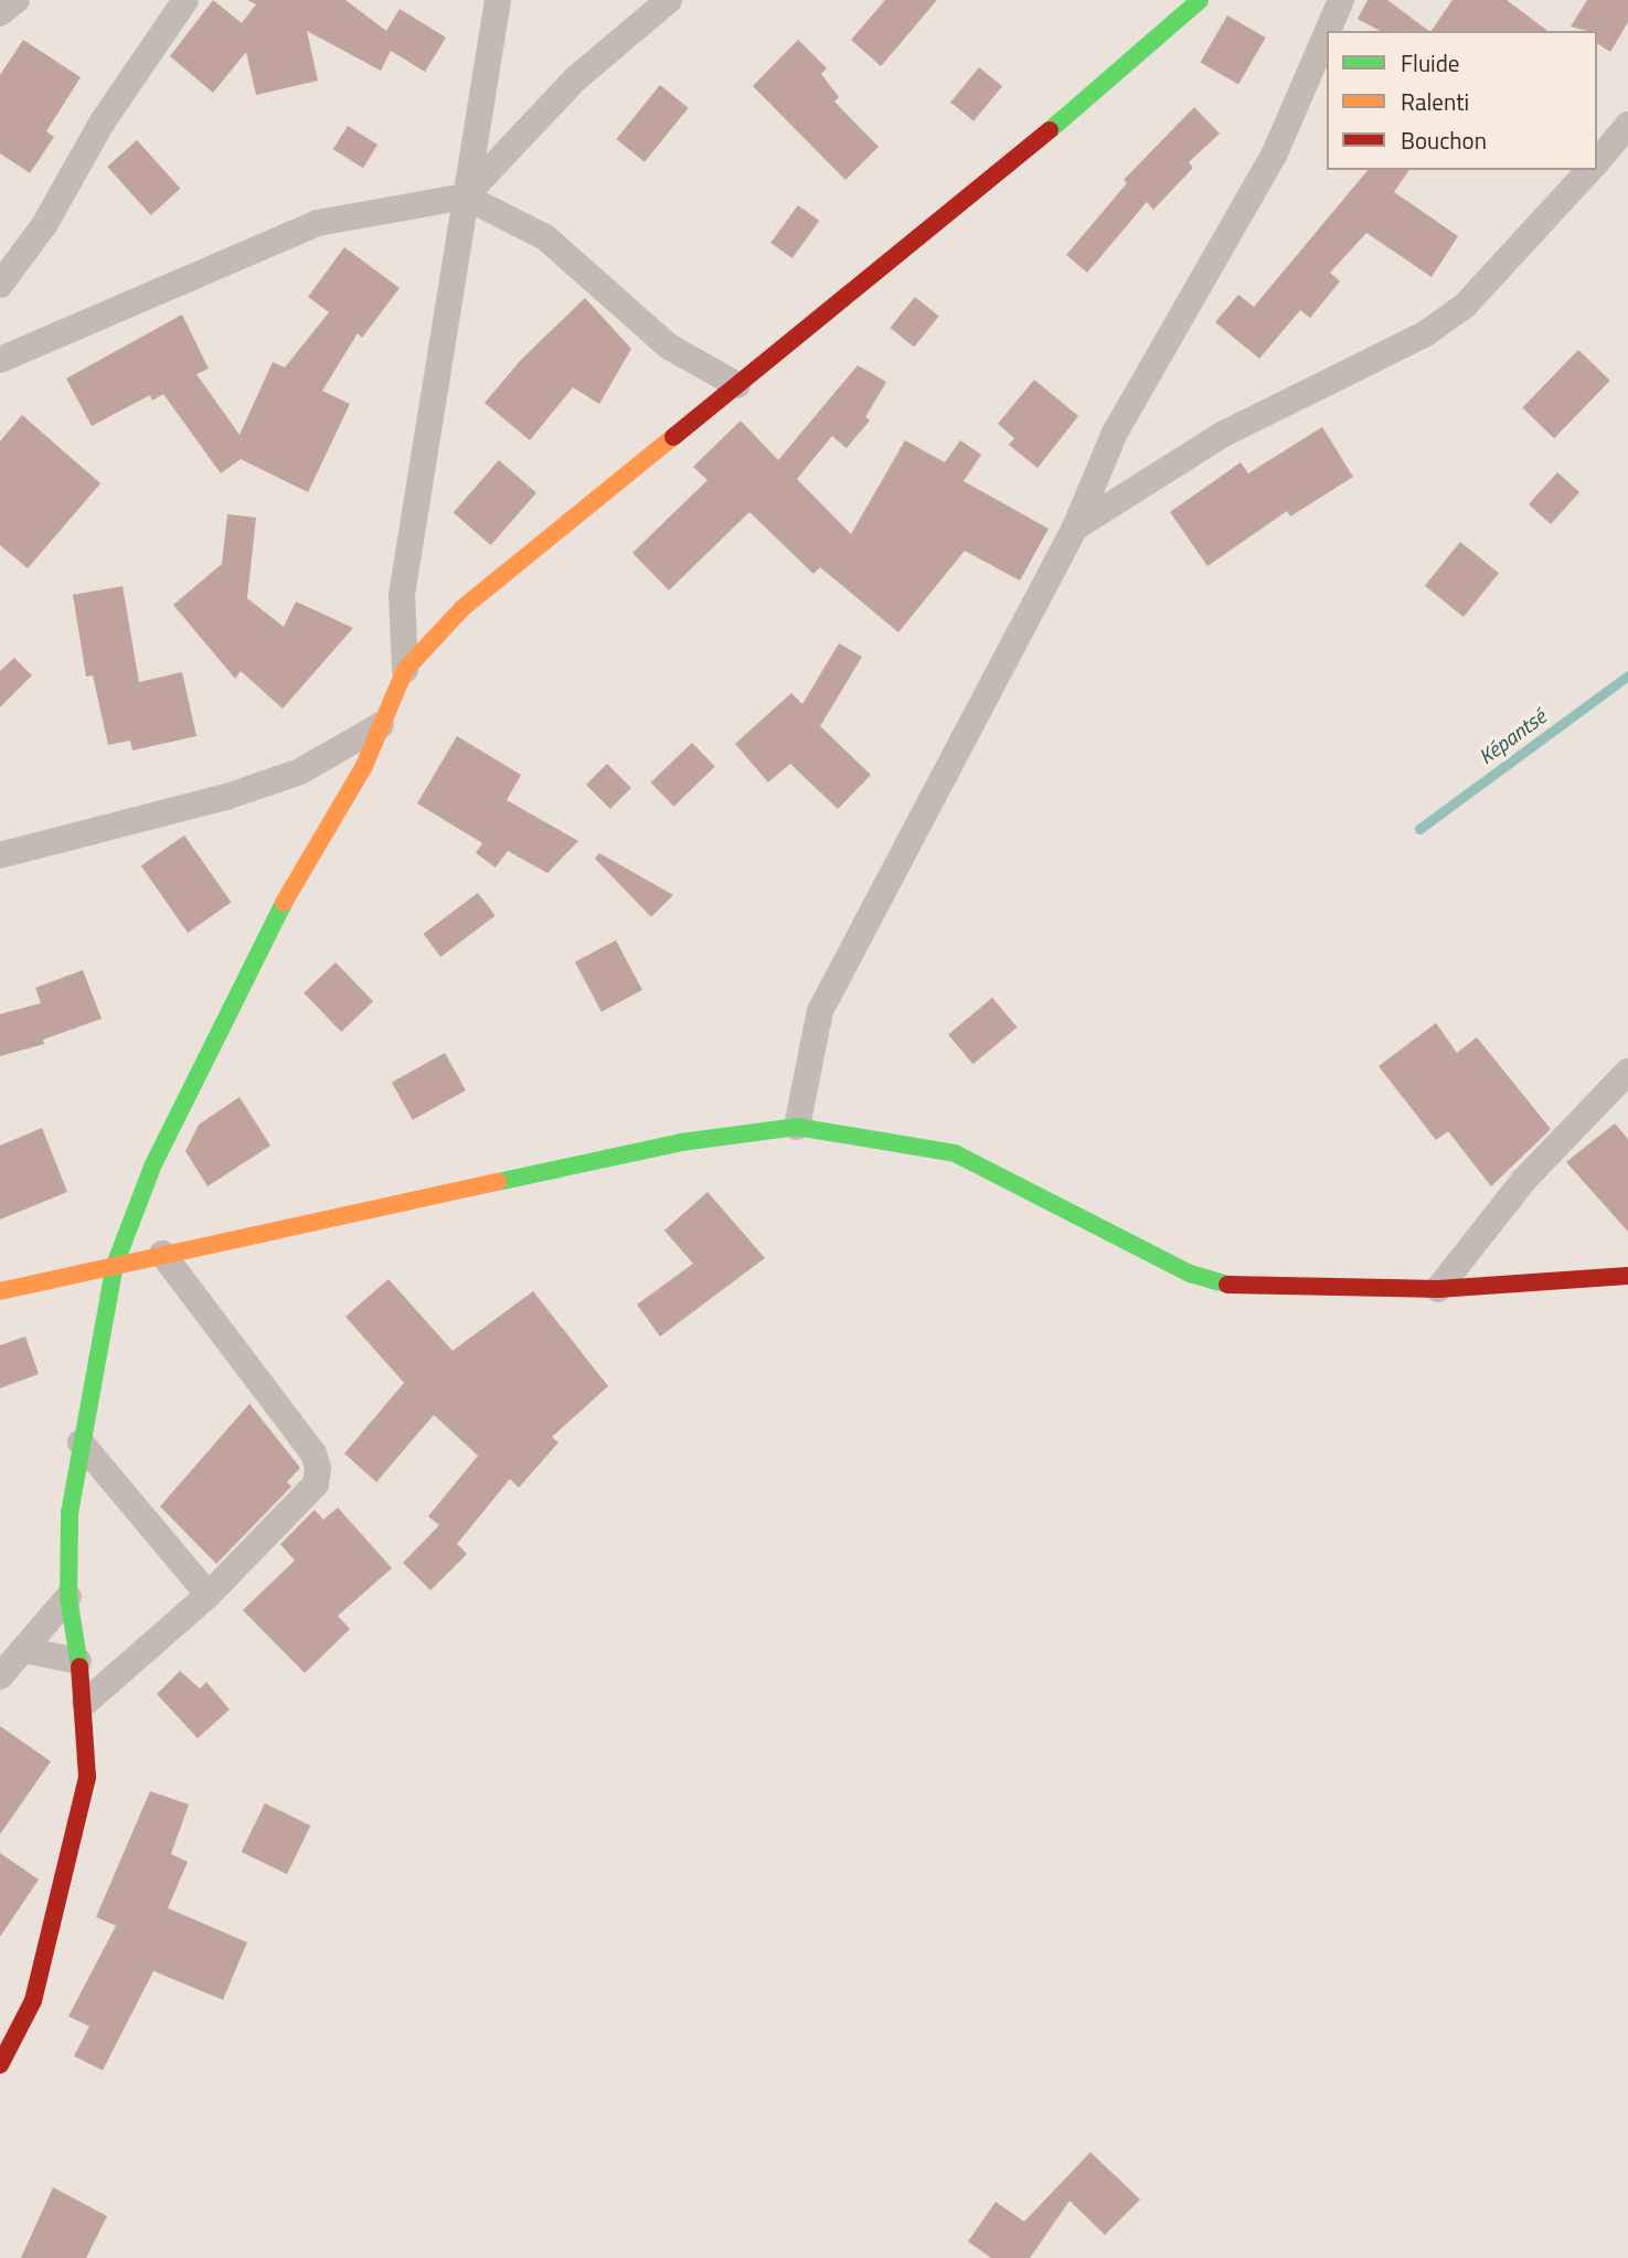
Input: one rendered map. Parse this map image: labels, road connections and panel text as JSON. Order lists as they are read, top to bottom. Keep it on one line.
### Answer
{"water":["Képantsé"],"legend":["Fluide","Ralenti","Bouchon"]}
